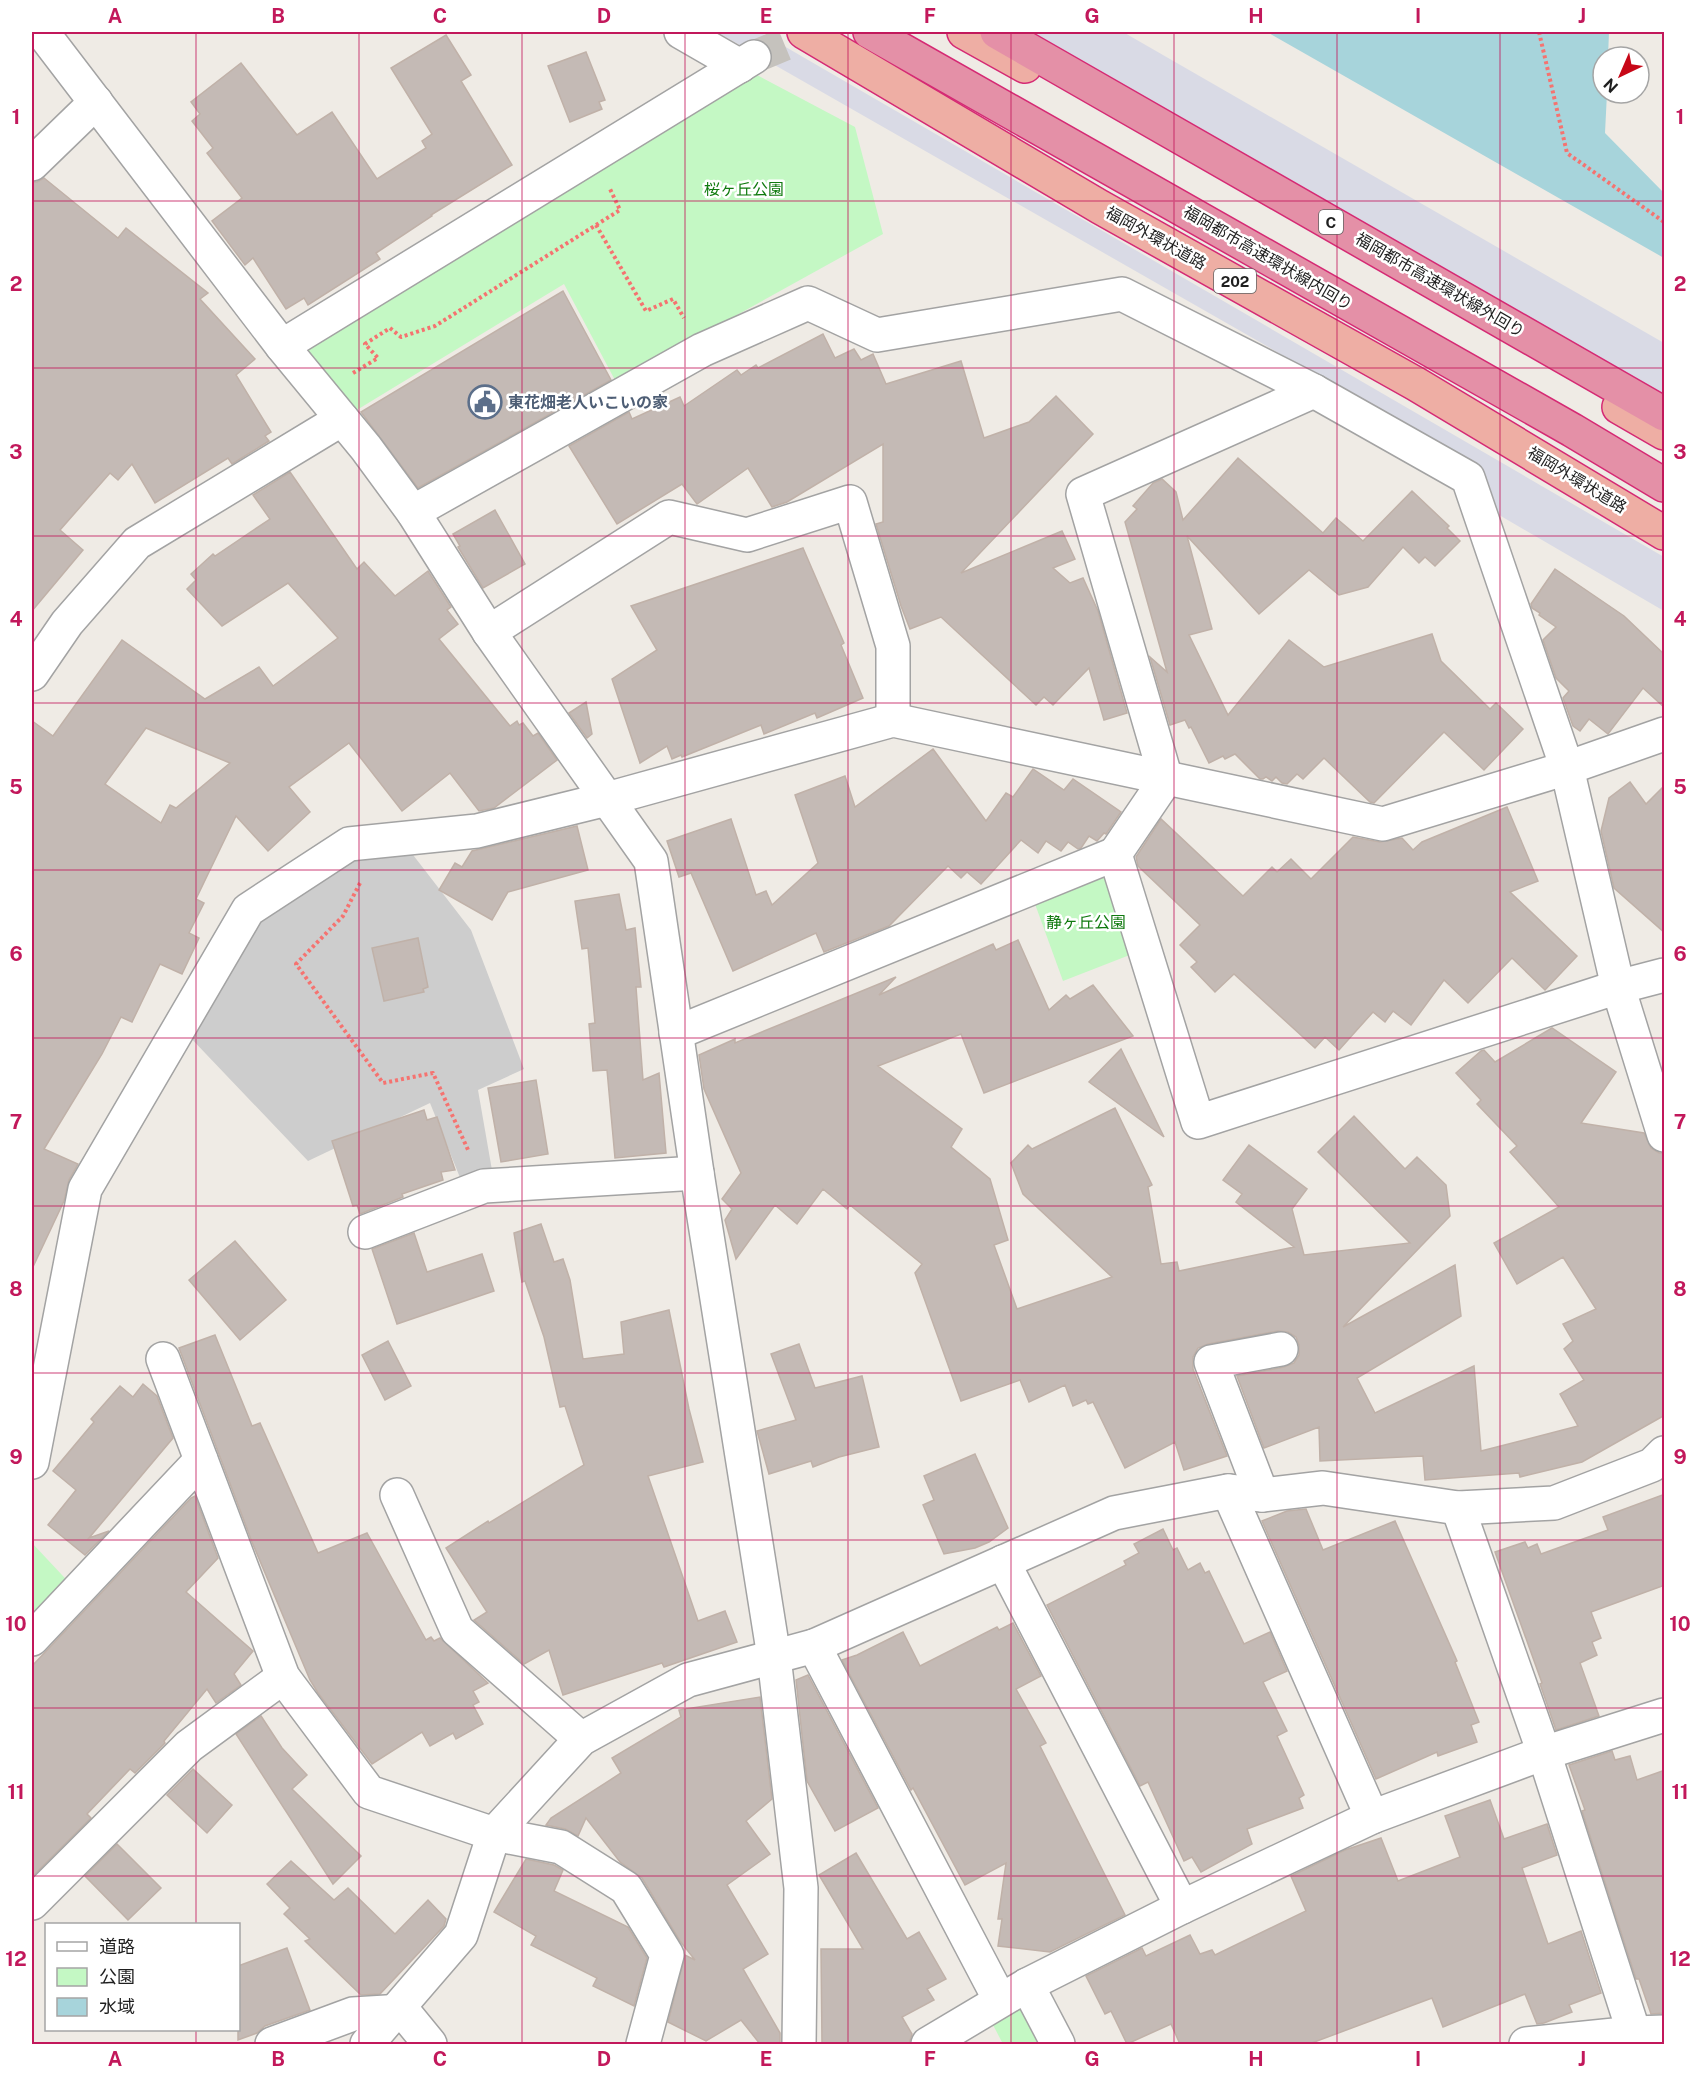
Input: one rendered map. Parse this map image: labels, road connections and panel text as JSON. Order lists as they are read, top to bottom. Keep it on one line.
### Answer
{"streets":{"highway":["C","福岡外環状道路","福岡都市高速環状線内回り","202","福岡都市高速環状線外回り"]},"parks":["桜ヶ丘公園","静ヶ丘公園"],"places":{"public building":["東花畑老人いこいの家"]},"legend":["道路","公園","水域"],"north":"bottom left","grid":{"columns":["A","B","C","D","E","F","G","H","I","J"],"rows":["1","2","3","4","5","6","7","8","9","10","11","12"]}}
